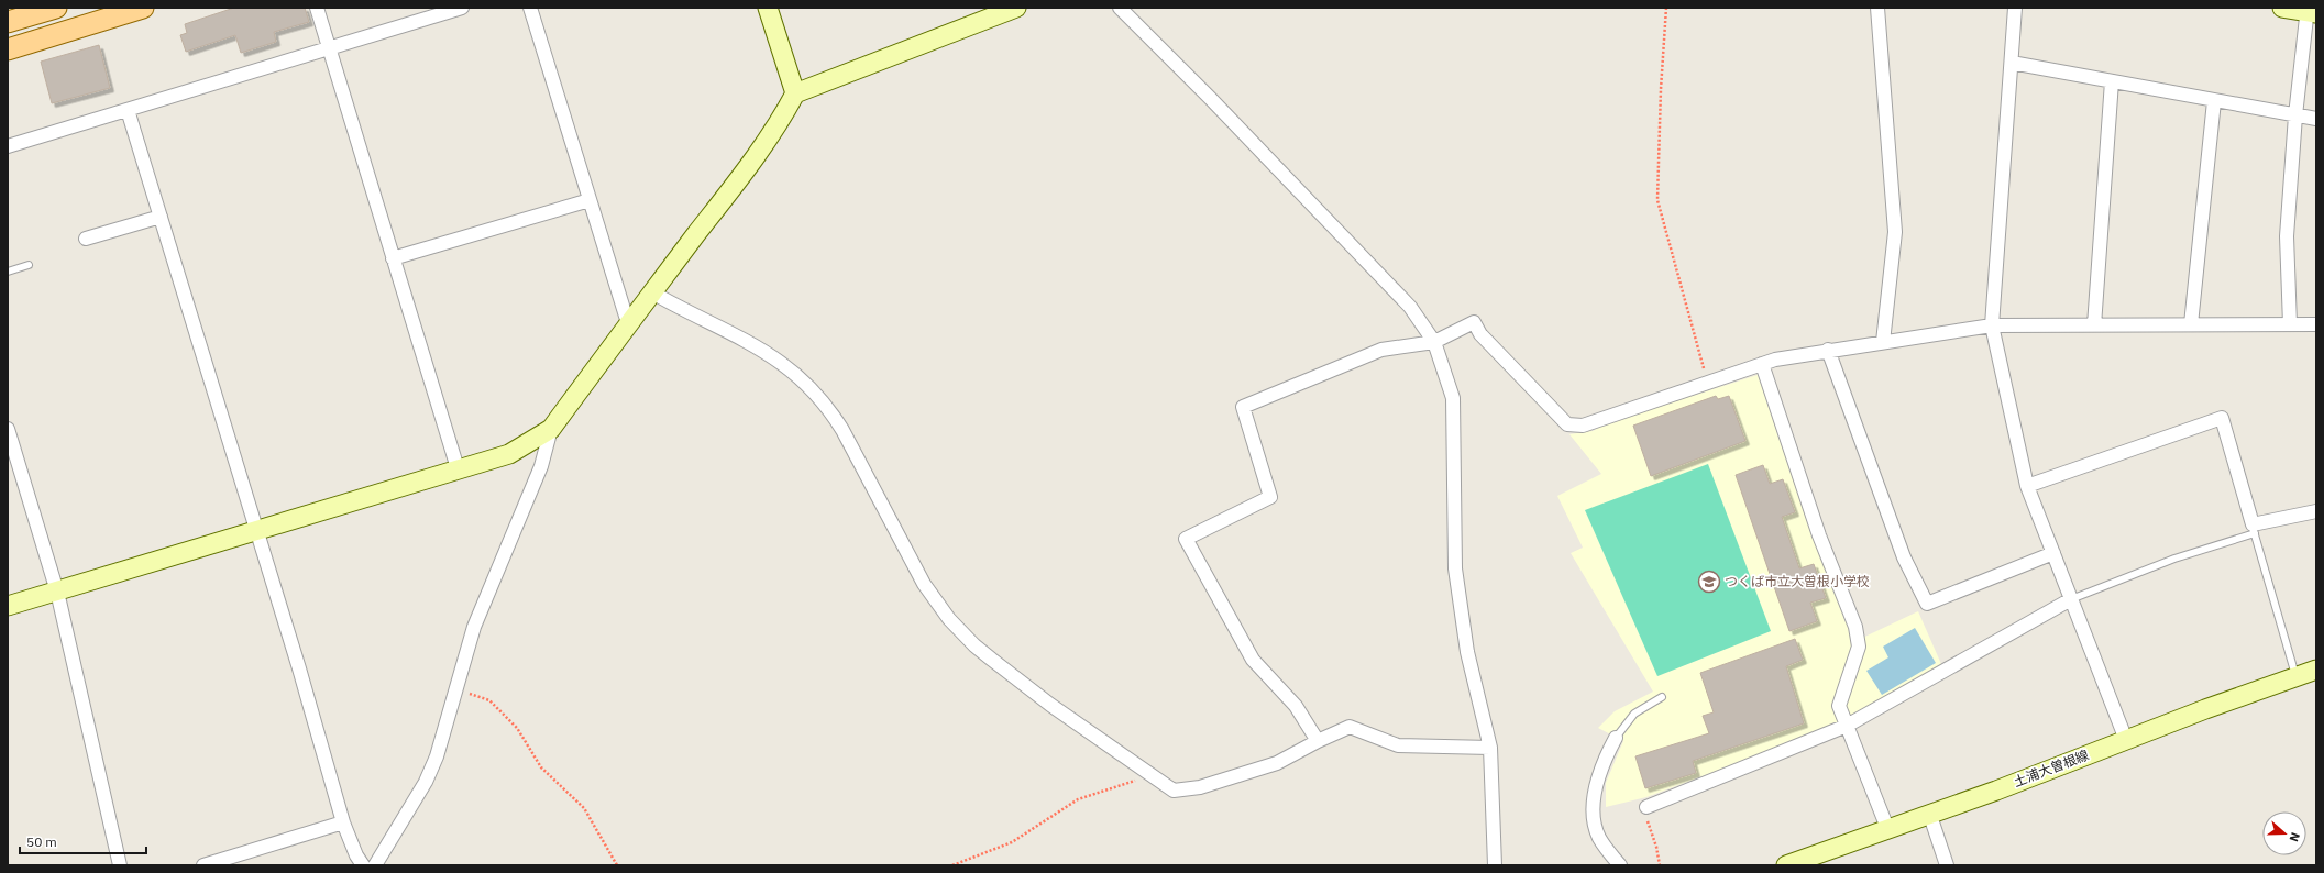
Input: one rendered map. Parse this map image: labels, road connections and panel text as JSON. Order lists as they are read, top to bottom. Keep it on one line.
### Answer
{"streets":{"street":["土浦大曽根線"]},"places":{"school or university":["つくば市立大曽根小学校"]},"scale_bar":"50 m","north":"right"}
